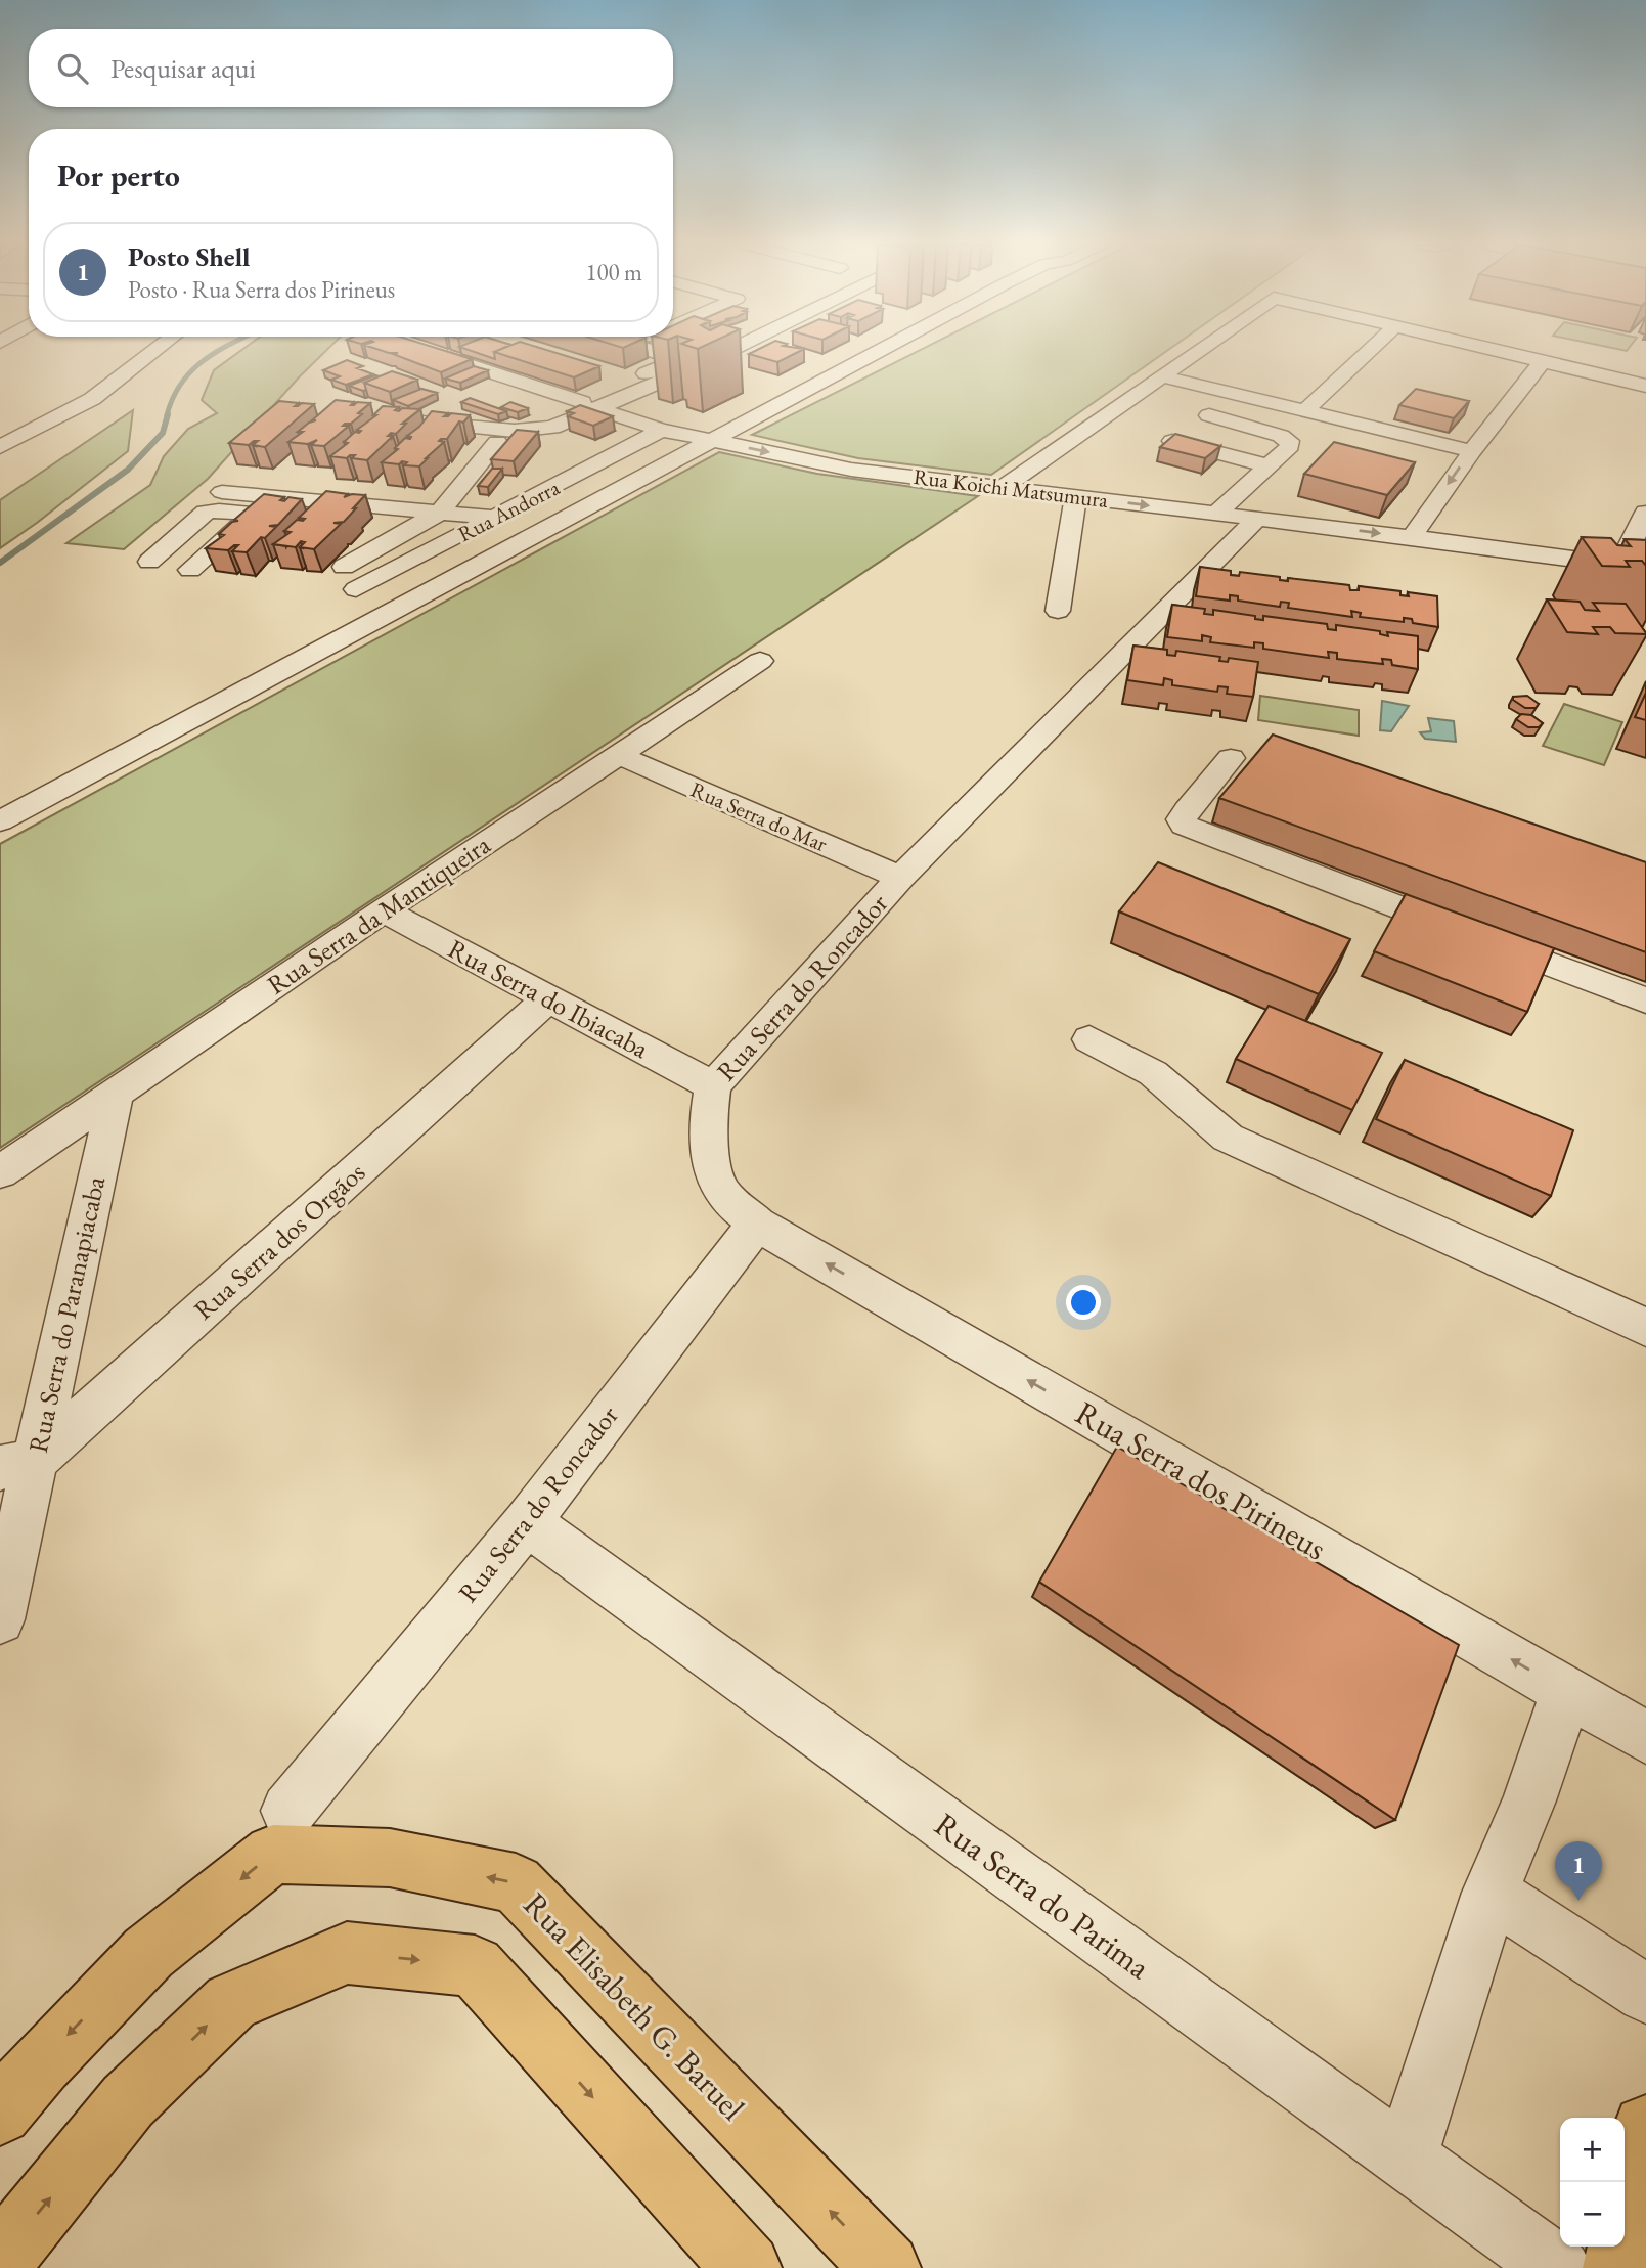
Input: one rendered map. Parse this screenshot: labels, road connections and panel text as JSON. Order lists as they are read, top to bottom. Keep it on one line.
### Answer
{"streets":{"main road":["Rua Elisabeth G. Baruel"],"street":["Rua Koichi Matsumura","Rua Andorra","Rua Serra do Mar","Rua Serra da Mantiqueira","Rua Serra do Roncador","Rua Serra do Ibiacaba","Rua Serra dos Orgãos","Rua Serra do Paranapiacaba","Rua Serra dos Pirineus","Rua Serra do Parima"]},"crossings":[["Rua Koichi Matsumura","Rua Andorra"],["Rua Koichi Matsumura","Rua Serra do Roncador"],["Rua Serra do Mar","Rua Serra da Mantiqueira"],["Rua Serra do Mar","Rua Serra do Roncador"],["Rua Serra da Mantiqueira","Rua Serra do Ibiacaba"],["Rua Serra da Mantiqueira","Rua Serra do Paranapiacaba"],["Rua Serra do Roncador","Rua Serra do Ibiacaba"],["Rua Serra do Roncador","Rua Serra dos Pirineus"],["Rua Serra do Roncador","Rua Serra do Parima"],["Rua Serra do Ibiacaba","Rua Serra dos Orgãos"],["Rua Serra dos Orgãos","Rua Serra do Paranapiacaba"]],"page":{"search":"Pesquisar aqui","heading":"Por perto","list":[{"mark":"1","name":"Posto Shell","note":"Posto · Rua Serra dos Pirineus","value":"100 m"}],"pins":"1","map_buttons":["+","−"]}}
